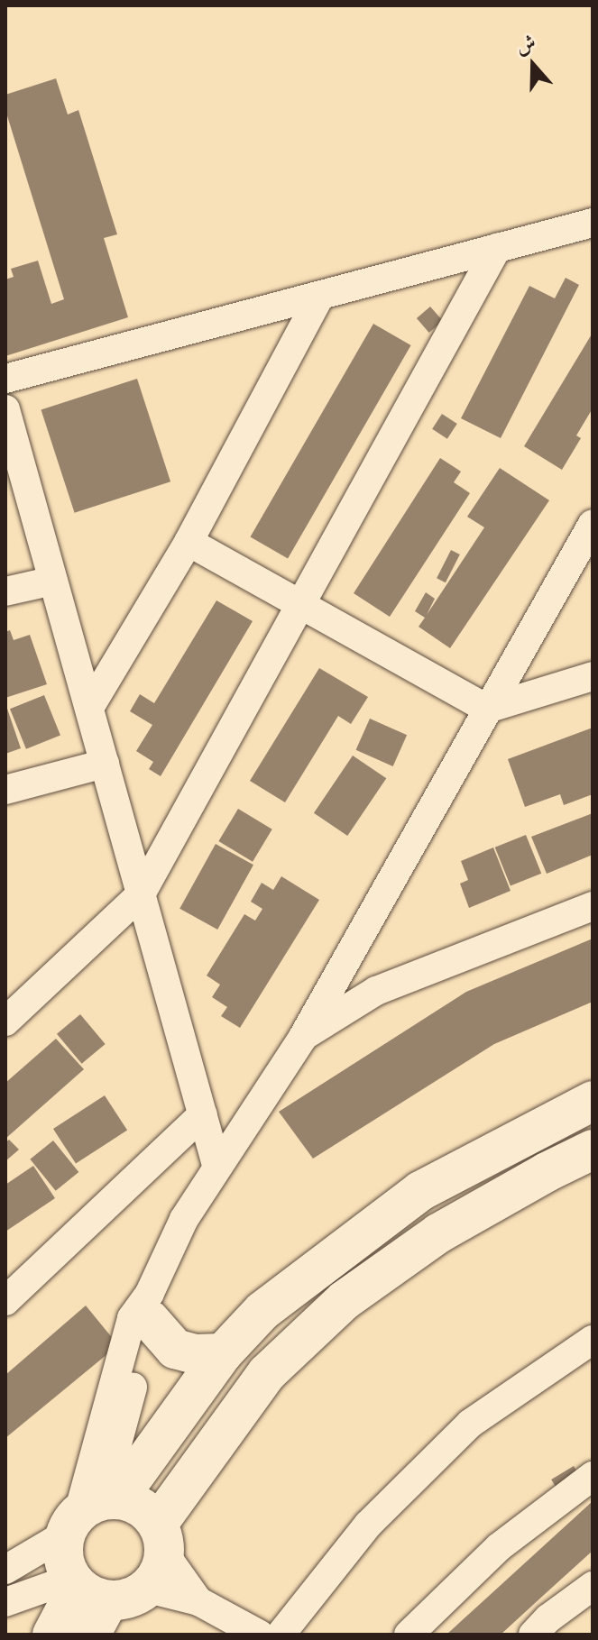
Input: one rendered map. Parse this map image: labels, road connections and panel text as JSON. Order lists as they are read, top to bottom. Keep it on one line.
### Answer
{"north":"top"}
